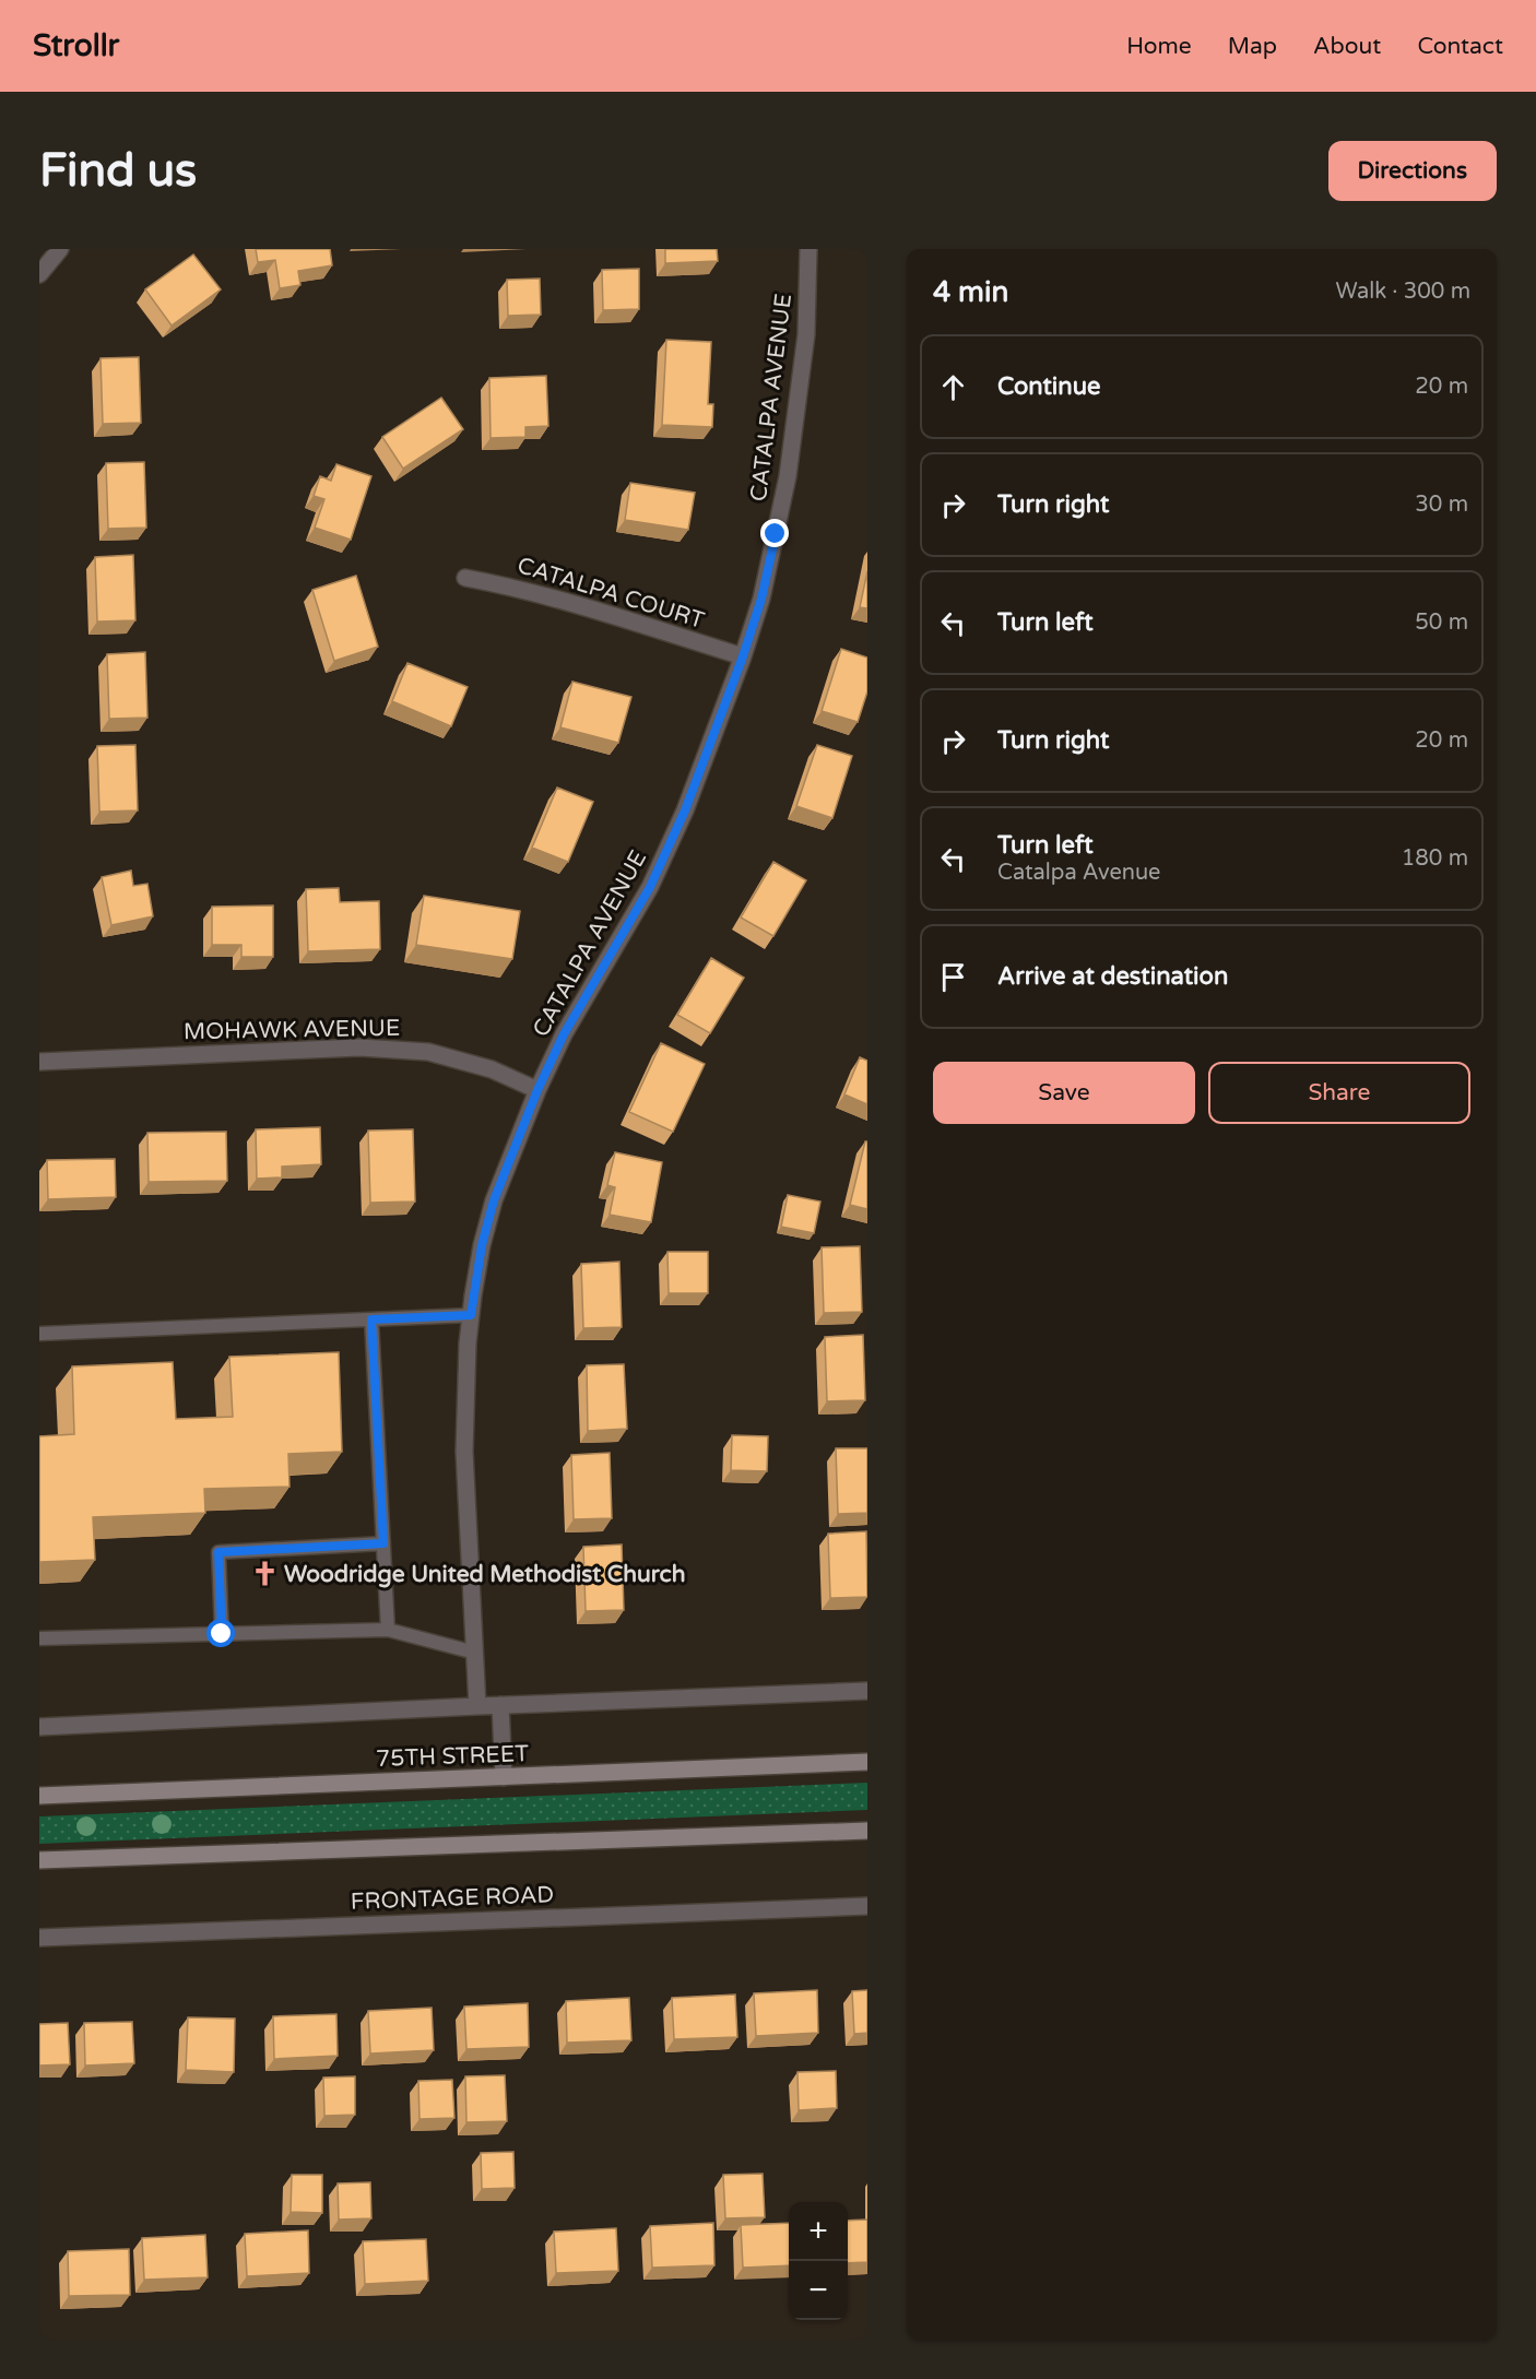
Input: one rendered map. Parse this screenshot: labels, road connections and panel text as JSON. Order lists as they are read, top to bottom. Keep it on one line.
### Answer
{"streets":{"main road":["75TH STREET"],"street":["CATALPA AVENUE","CATALPA COURT","MOHAWK AVENUE","FRONTAGE ROAD"]},"crossings":[["CATALPA AVENUE","CATALPA COURT"],["CATALPA AVENUE","MOHAWK AVENUE"]],"places":{"church":["Woodridge United Methodist Church"]},"page":{"header":"Strollr","nav":["Home","Map","About","Contact"],"buttons":["Directions",["Save","Share"]],"title":"Find us","heading":["4 min","Walk · 300 m"],"list":[["Continue","20 m"],["Turn right","30 m"],["Turn left","50 m"],["Turn right","20 m"],["Turn left","Catalpa Avenue","180 m"],"Arrive at destination"],"map_buttons":["+","−"]}}
